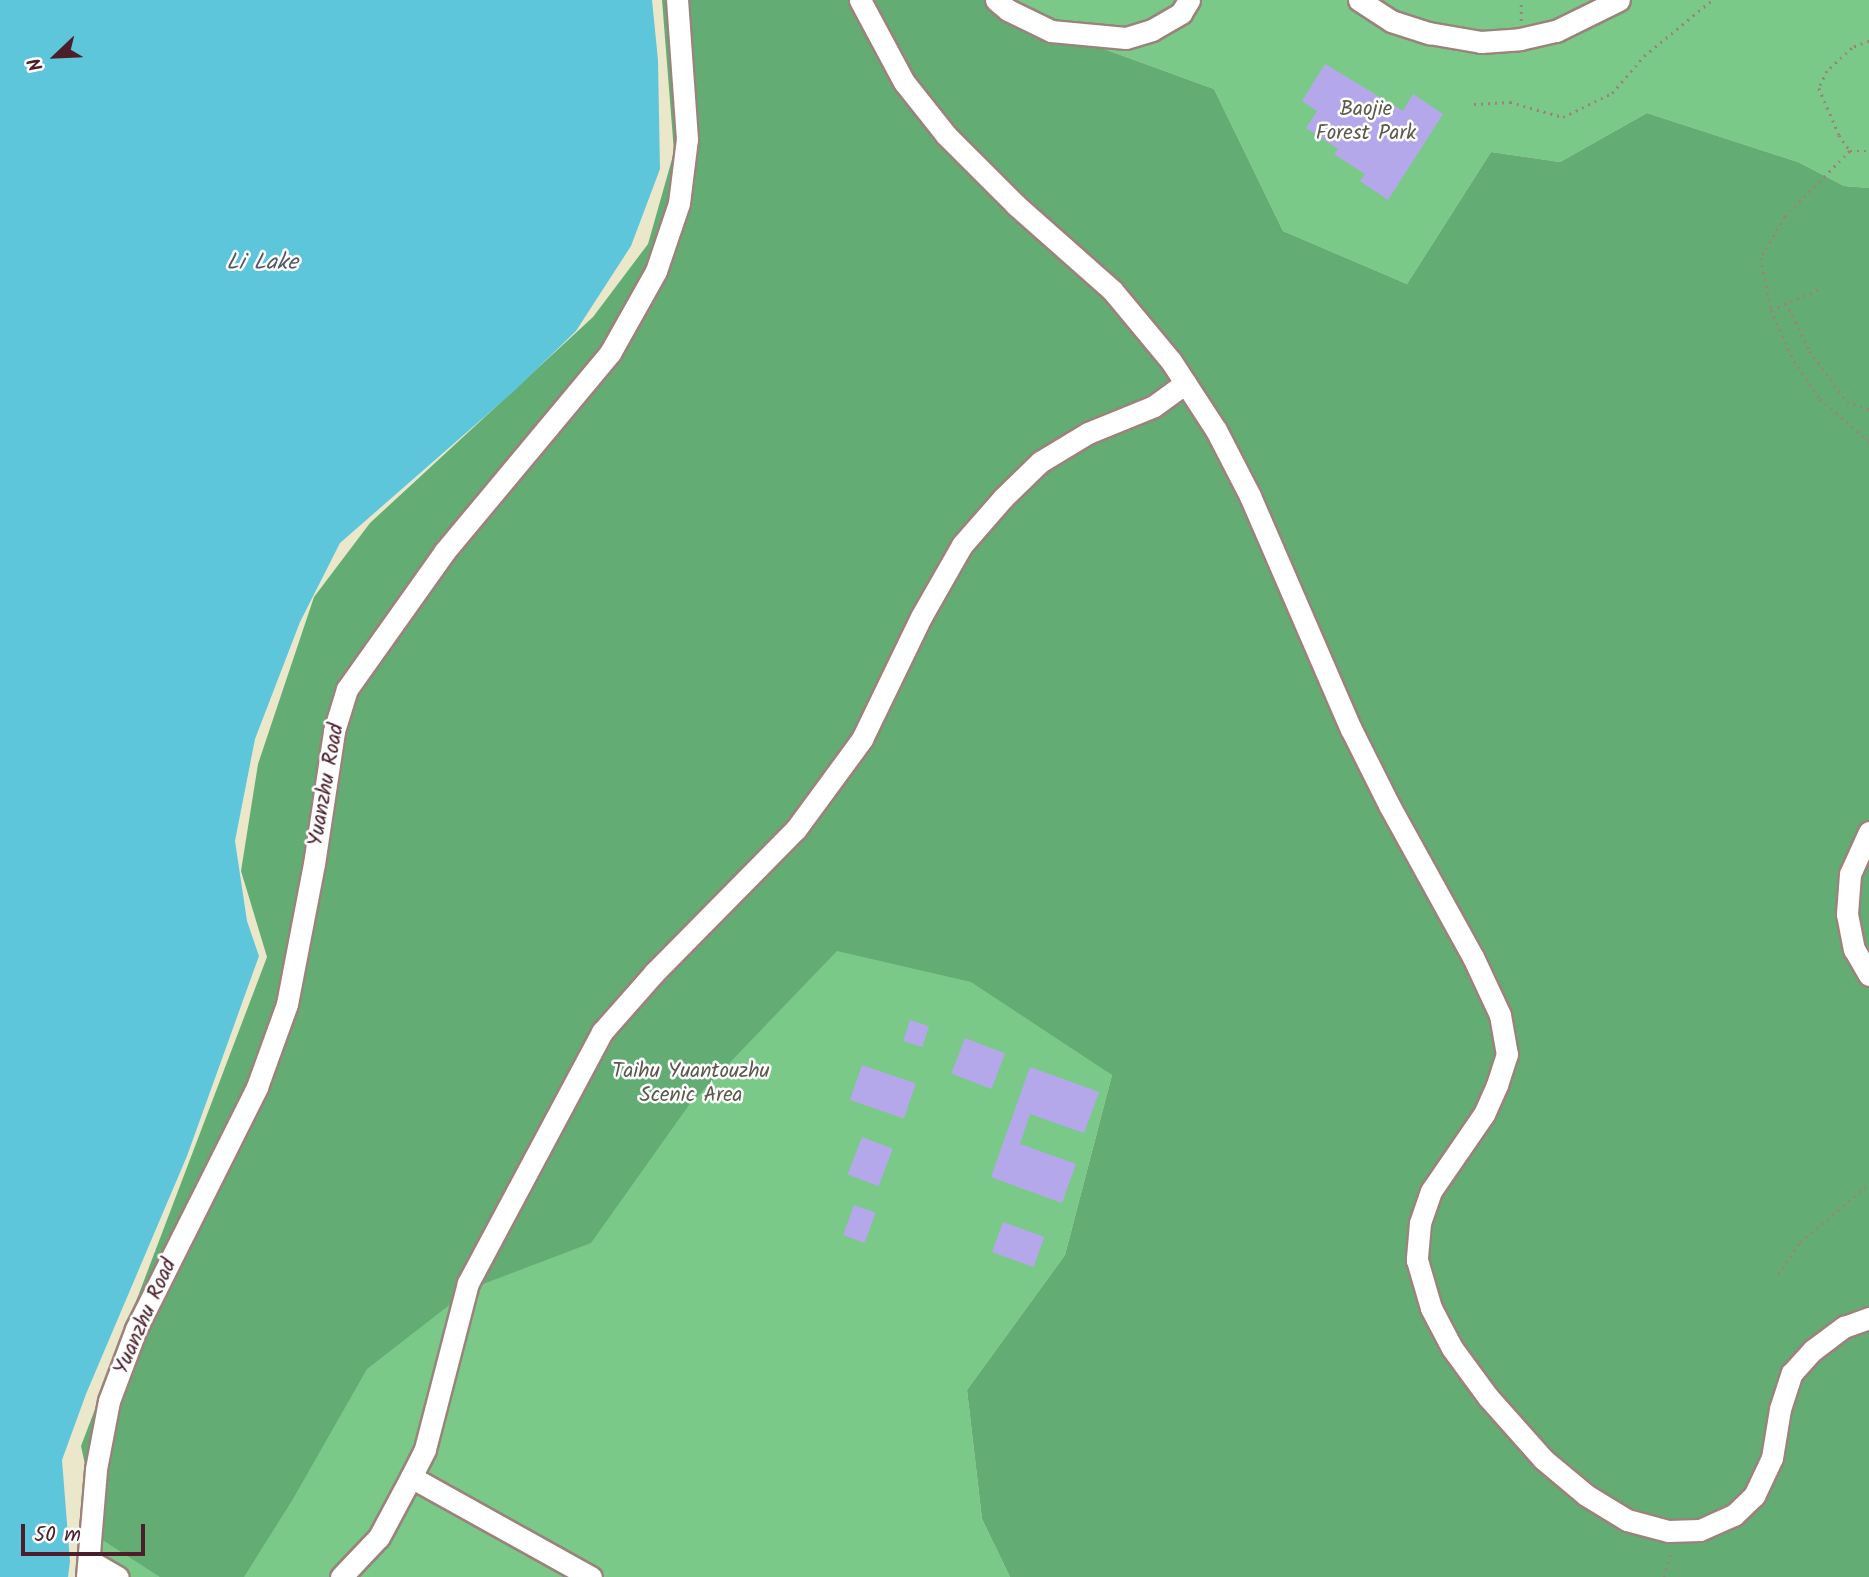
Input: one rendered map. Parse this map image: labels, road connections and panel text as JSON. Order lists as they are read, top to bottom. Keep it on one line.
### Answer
{"streets":{"street":["Yuanzhu Road"]},"water":["Li Lake"],"parks":["Baojie Forest Park","Taihu Yuantouzhu Scenic Area"],"scale_bar":"50 m","north":"bottom left"}
